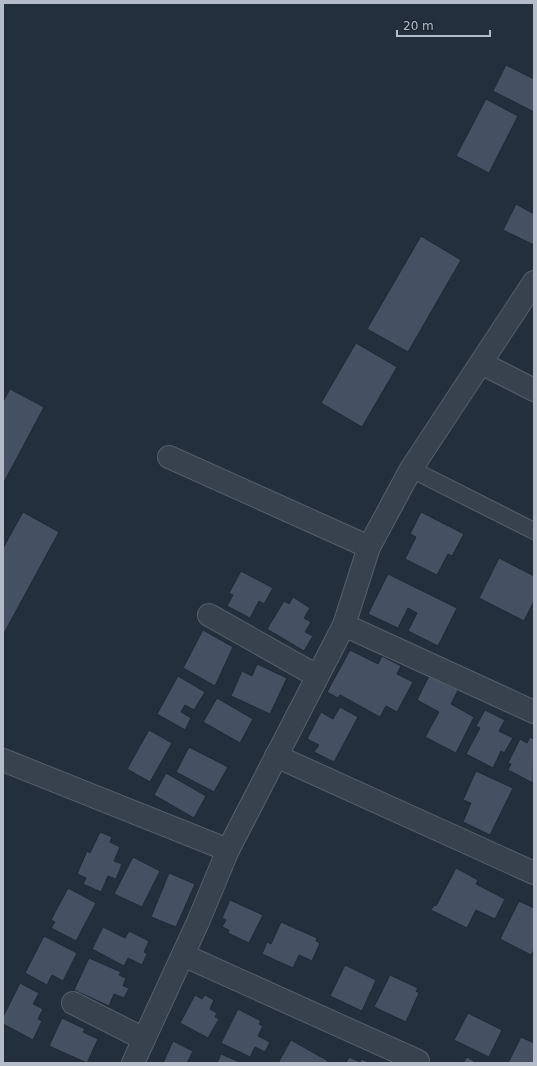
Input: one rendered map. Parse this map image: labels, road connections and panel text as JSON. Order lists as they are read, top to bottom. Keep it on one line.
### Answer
{"scale_bar":"20 m"}
